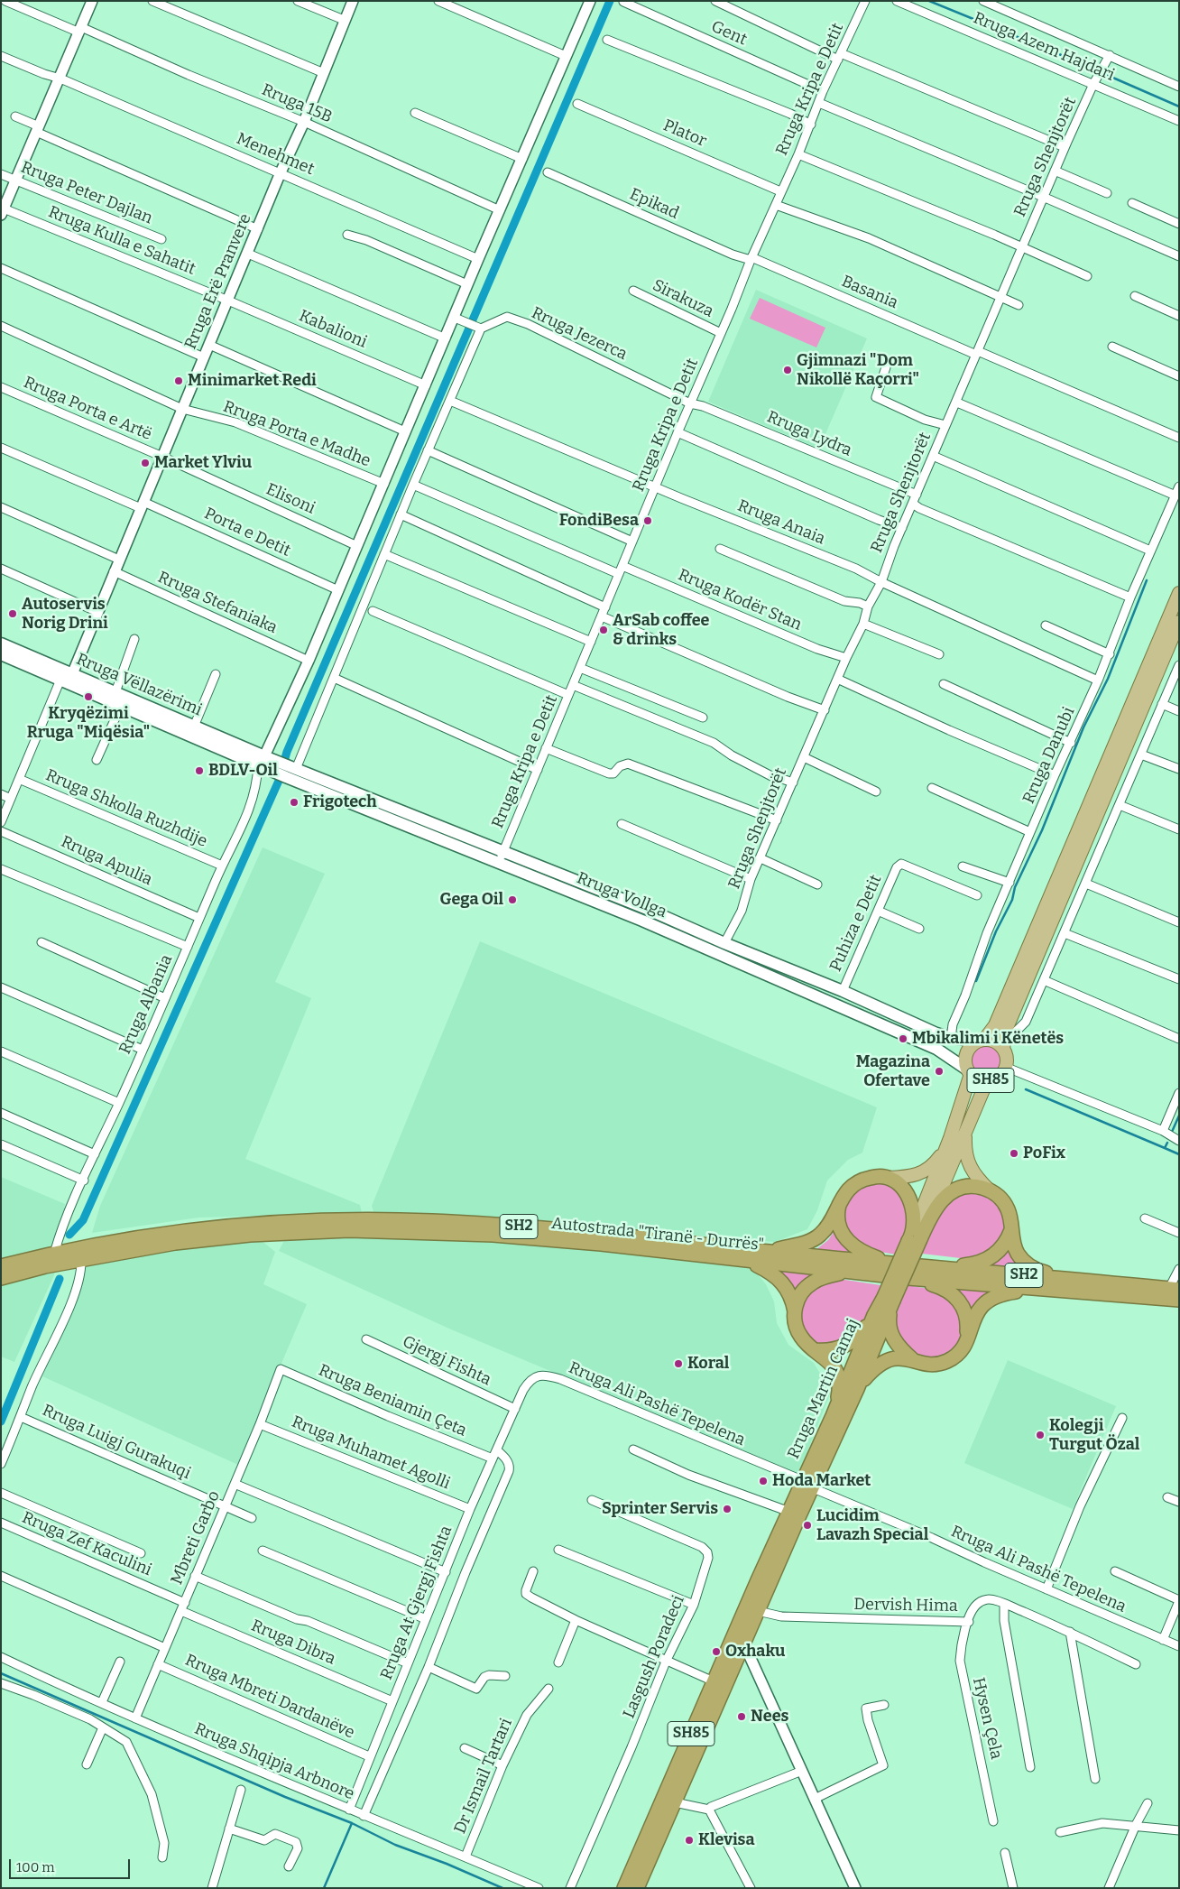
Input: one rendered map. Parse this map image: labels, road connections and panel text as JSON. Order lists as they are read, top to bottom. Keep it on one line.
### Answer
{"streets":{"highway":["SH85","SH2","Autostrada \"Tiranë - Durrës\"","Rruga Martin Camaj"],"main road":["Rruga Vëllazërimi","Rruga Vollga"],"street":["Gent","Rruga Azem Hajdari","Rruga Kripa e Detit","Rruga 15B","Plator","Menehmet","Rruga Shenjtorët","Rruga Peter Dajlan","Epikad","Rruga Kulla e Sahatit","Rruga Erë Pranvere","Basania","Sirakuza","Kabalioni","Rruga Jezerca","Rruga Porta e Artë","Rruga Porta e Madhe","Rruga Lydra","Elisoni","Rruga Anaia","Porta e Detit","Rruga Kodër Stan","Rruga Stefaniaka","Rruga Danubi","Rruga Shkolla Ruzhdije","Rruga Apulia","Puhiza e Detit","Rruga Albania","Gjergj Fishta","Rruga Beniamin Çeta","Rruga Ali Pashë Tepelena","Rruga Luigj Gurakuqi","Rruga Muhamet Agolli","Mbreti Garbo","Rruga Zef Kaculini","Rruga At Gjergj Fishta","Dervish Hima","Rruga Dibra","Lasgush Poradeci","Rruga Mbreti Dardanëve","Hysen Çela","Rruga Shqipja Arbnore","Dr Ismail Tartari"]},"crossings":[["Gent","Rruga Kripa e Detit"],["Rruga Azem Hajdari","Rruga Shenjtorët"],["Rruga Kripa e Detit","Plator"],["Rruga Kripa e Detit","Epikad"],["Rruga Kripa e Detit","Basania"],["Rruga Kripa e Detit","Sirakuza"],["Rruga Kripa e Detit","Rruga Jezerca"],["Rruga Kripa e Detit","Rruga Lydra"],["Rruga Kripa e Detit","Rruga Anaia"],["Rruga Kripa e Detit","Rruga Kodër Stan"],["Rruga Kripa e Detit","Rruga Vollga"],["Rruga 15B","Rruga Erë Pranvere"],["Menehmet","Rruga Erë Pranvere"],["Rruga Shenjtorët","Basania"],["Rruga Shenjtorët","Rruga Lydra"],["Rruga Shenjtorët","Rruga Anaia"],["Rruga Shenjtorët","Rruga Kodër Stan"],["Rruga Shenjtorët","Rruga Vollga"],["Epikad","Basania"],["Rruga Kulla e Sahatit","Rruga Erë Pranvere"],["Rruga Kulla e Sahatit","Kabalioni"],["Rruga Erë Pranvere","Kabalioni"],["Rruga Erë Pranvere","Rruga Porta e Artë"],["Rruga Erë Pranvere","Rruga Porta e Madhe"],["Rruga Erë Pranvere","Elisoni"],["Rruga Erë Pranvere","Porta e Detit"],["Rruga Erë Pranvere","Rruga Stefaniaka"],["Rruga Erë Pranvere","Rruga Vëllazërimi"],["Rruga Jezerca","Rruga Lydra"],["Rruga Porta e Artë","Elisoni"],["Rruga Anaia","Rruga Danubi"],["Rruga Vëllazërimi","Rruga Vollga"],["Rruga Vëllazërimi","Rruga Albania"],["Rruga Danubi","Rruga Vollga"],["Rruga Shkolla Ruzhdije","Rruga Albania"],["Rruga Apulia","Rruga Albania"],["Rruga Vollga","Puhiza e Detit"],["Rruga Vollga","Rruga Albania"],["Rruga Vollga","SH85"],["Rruga Vollga","Rruga Martin Camaj"],["Rruga Albania","Autostrada \"Tiranë - Durrës\""],["SH85","Rruga Martin Camaj"],["Gjergj Fishta","Rruga Ali Pashë Tepelena"],["Gjergj Fishta","Rruga At Gjergj Fishta"],["Rruga Martin Camaj","Rruga Ali Pashë Tepelena"],["Rruga Martin Camaj","Dervish Hima"],["Rruga Beniamin Çeta","Mbreti Garbo"],["Rruga Beniamin Çeta","Rruga At Gjergj Fishta"],["Rruga Ali Pashë Tepelena","Rruga At Gjergj Fishta"],["Rruga Luigj Gurakuqi","Mbreti Garbo"],["Rruga Muhamet Agolli","Mbreti Garbo"],["Rruga Muhamet Agolli","Rruga At Gjergj Fishta"],["Mbreti Garbo","Rruga Zef Kaculini"],["Mbreti Garbo","Rruga Dibra"],["Mbreti Garbo","Rruga Mbreti Dardanëve"],["Mbreti Garbo","Rruga Shqipja Arbnore"],["Rruga At Gjergj Fishta","Rruga Dibra"],["Rruga At Gjergj Fishta","Rruga Mbreti Dardanëve"],["Rruga At Gjergj Fishta","Rruga Shqipja Arbnore"],["Dervish Hima","Hysen Çela"],["Rruga Shqipja Arbnore","Dr Ismail Tartari"]],"places":["Gjimnazi \"Dom Nikollë Kaçorri\"","Minimarket Redi","Market Ylviu","FondiBesa","Autoservis Norig Drini","ArSab coffee & drinks","Kryqëzimi Rruga \"Miqësia\"","BDLV-Oil","Frigotech","Gega Oil","Mbikalimi i Kënetës","Magazina Ofertave","PoFix","Koral","Kolegji Turgut Özal","Hoda Market","Sprinter Servis","Lucidim Lavazh Special","Oxhaku","Nees","Klevisa"],"scale_bar":"100 m"}
